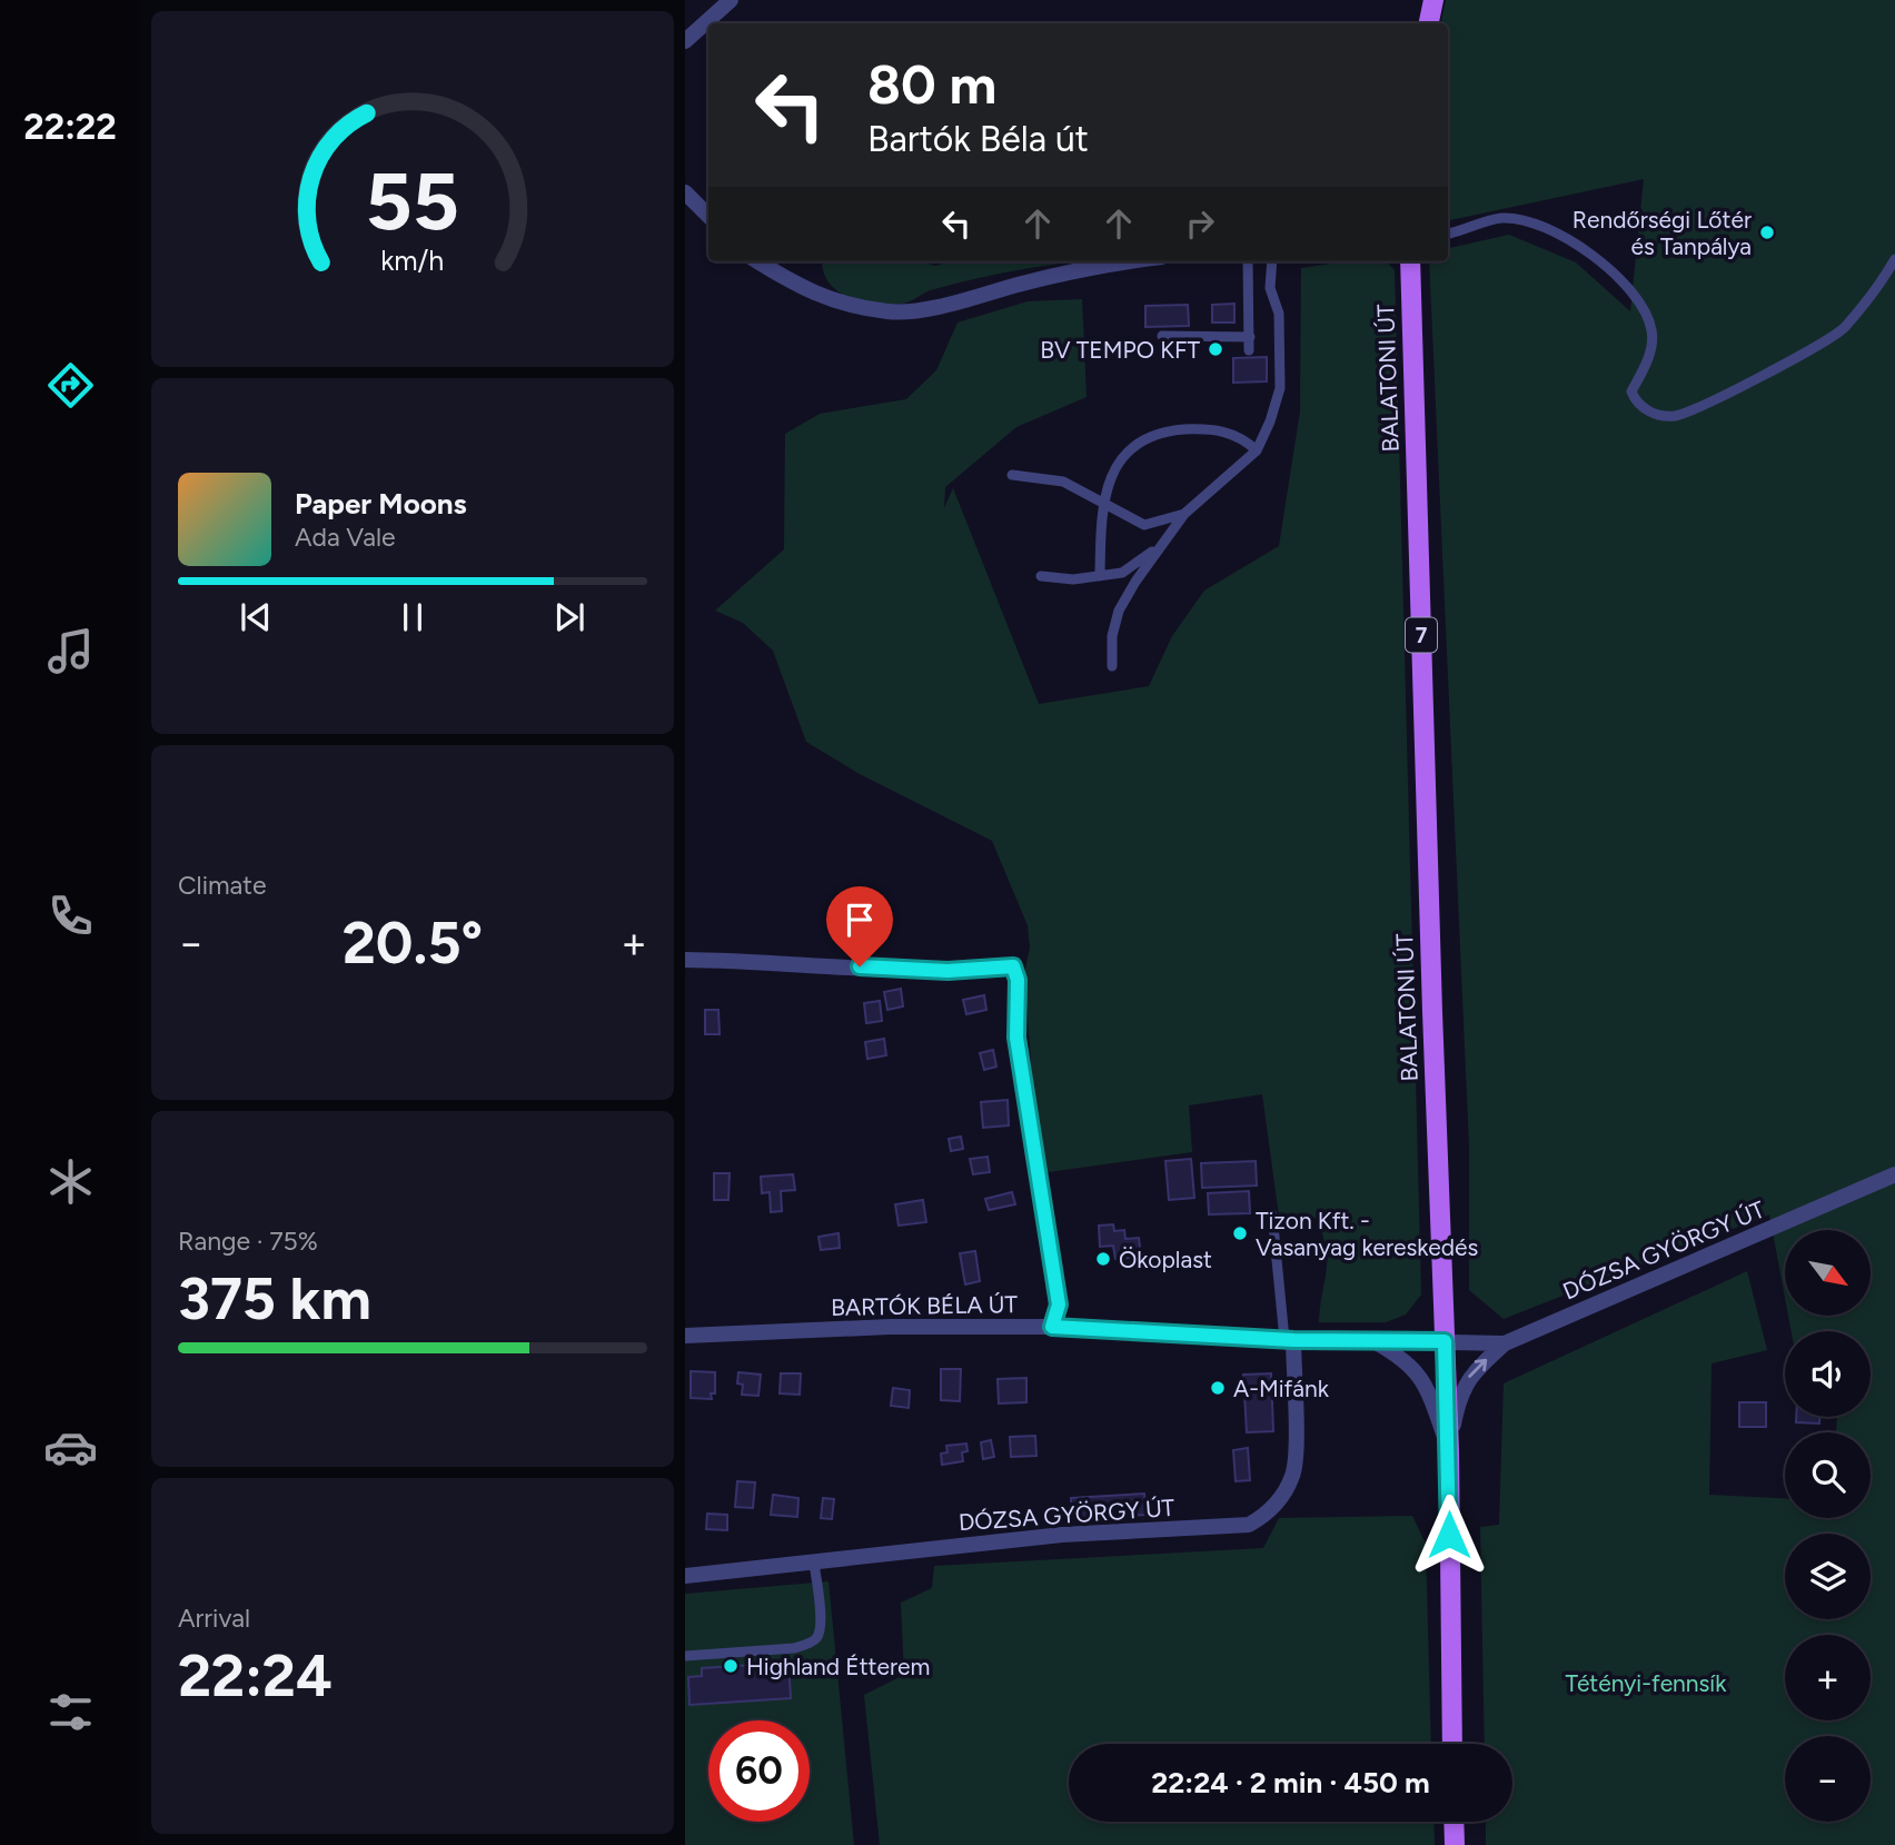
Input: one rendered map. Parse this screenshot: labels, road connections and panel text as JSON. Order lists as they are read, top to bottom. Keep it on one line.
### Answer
{"streets":{"main road":["BALATONI ÚT","7"],"street":["DÓZSA GYÖRGY ÚT","BARTÓK BÉLA ÚT"]},"crossings":[["BALATONI ÚT","DÓZSA GYÖRGY ÚT"],["BALATONI ÚT","BARTÓK BÉLA ÚT"],["DÓZSA GYÖRGY ÚT","BARTÓK BÉLA ÚT"]],"parks":["Tétényi-fennsík"],"places":["Rendőrségi Lőtér és Tanpálya","BV TEMPO KFT","Tizon Kft. - Vasanyag kereskedés","Ökoplast","A-Mifánk","Highland Étterem"],"north":"bottom right","page":{"tabs":"22:22","turn":["80 m","Bartók Béla út"],"song":["Paper Moons","Ada Vale"],"tile":["Climate",["Range · 75%","375 km"],["Arrival","22:24"]],"heat":["−","20.5°","+"],"map_buttons":["+","−"],"limit":"60","trip":"22:24 · 2 min · 450 m","gauge":["55","km/h"]}}
